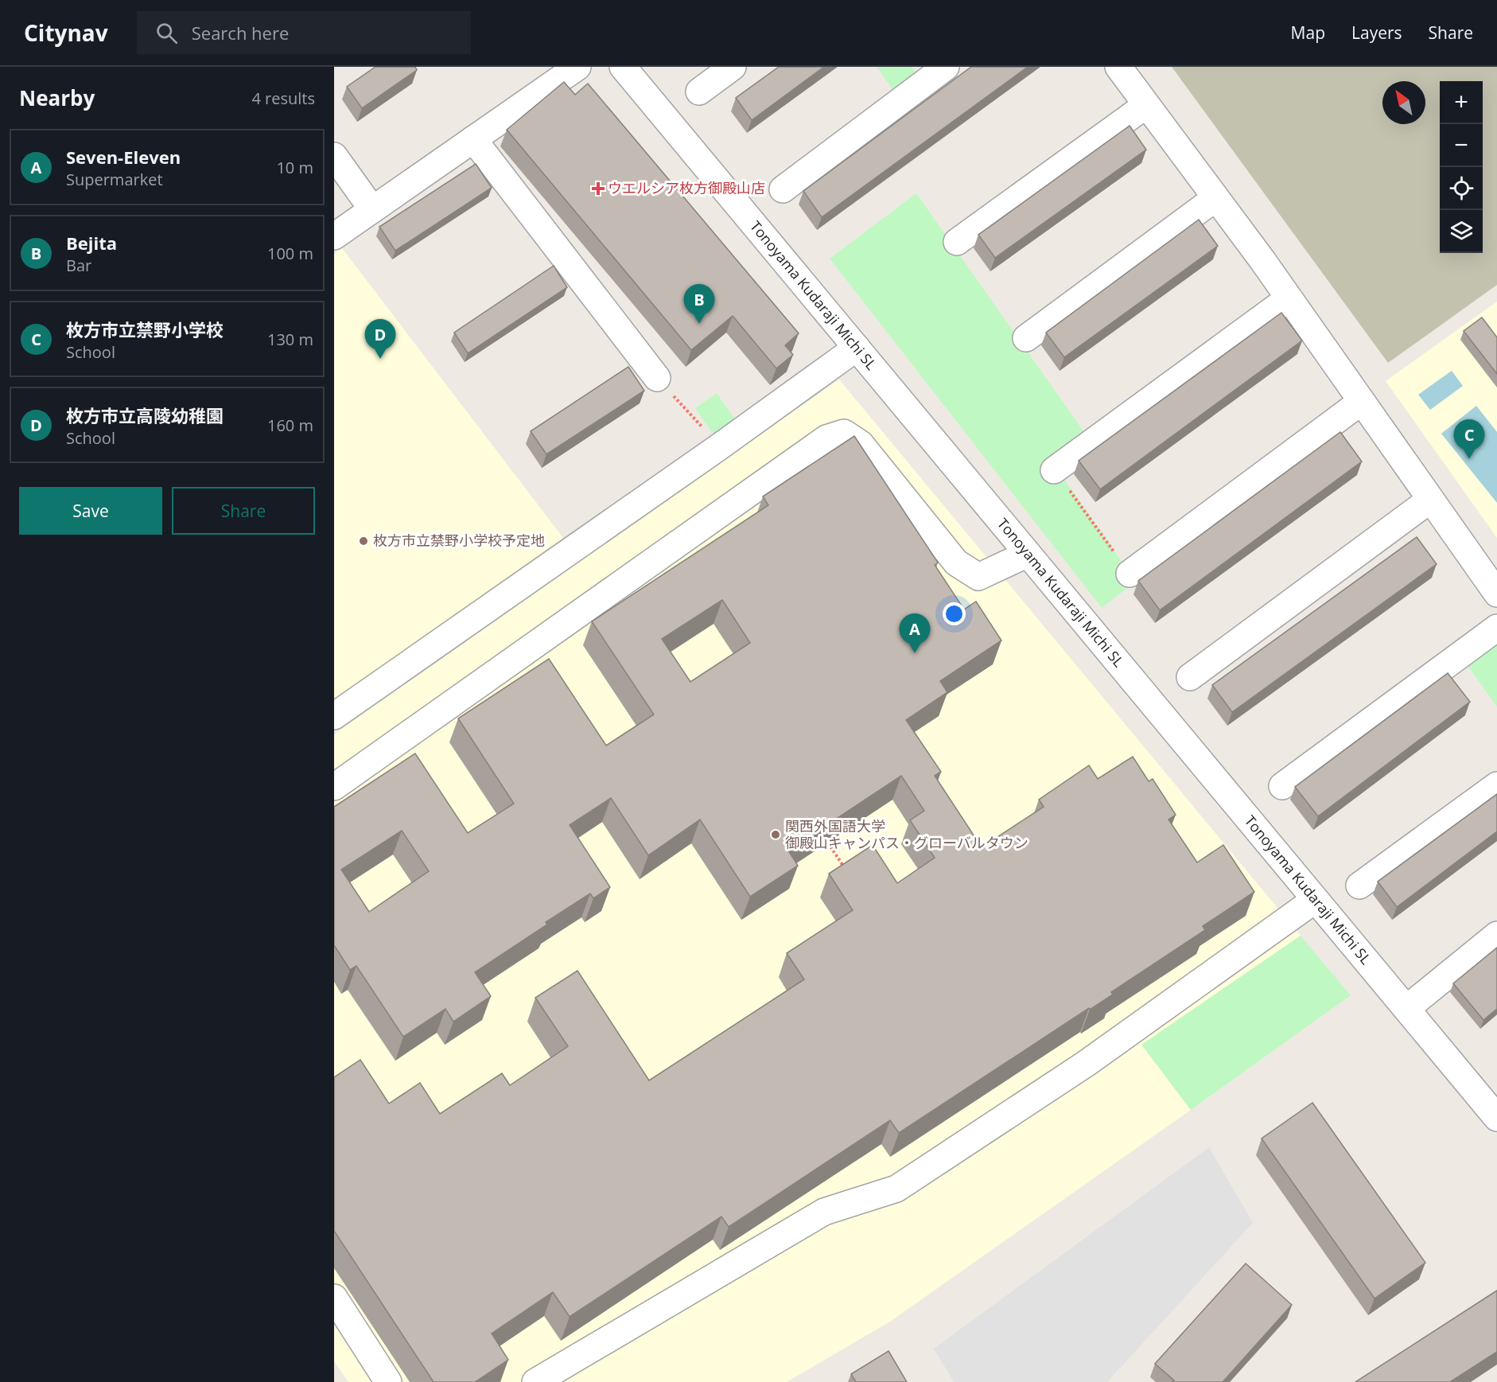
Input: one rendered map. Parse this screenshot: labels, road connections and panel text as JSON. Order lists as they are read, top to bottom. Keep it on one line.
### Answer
{"streets":{"street":["Tonoyama Kudaraji Michi SL"]},"places":{"health":["ウエルシア枚方御殿山店"],"other":["枚方市立禁野小学校予定地","関西外国語大学 御殿山キャンパス・グローバルタウン"]},"north":"top left","page":{"header":"Citynav","search":"Search here","nav":["Map","Layers","Share"],"heading":["Nearby","4 results"],"map_buttons":["+","−"],"list":[{"mark":"A","name":"Seven-Eleven","note":"Supermarket","value":"10 m"},{"mark":"B","name":"Bejita","note":"Bar","value":"100 m"},{"mark":"C","name":"枚方市立禁野小学校","note":"School","value":"130 m"},{"mark":"D","name":"枚方市立高陵幼稚園","note":"School","value":"160 m"}],"pins":["B","D","C","A"],"buttons":["Save","Share"]}}
